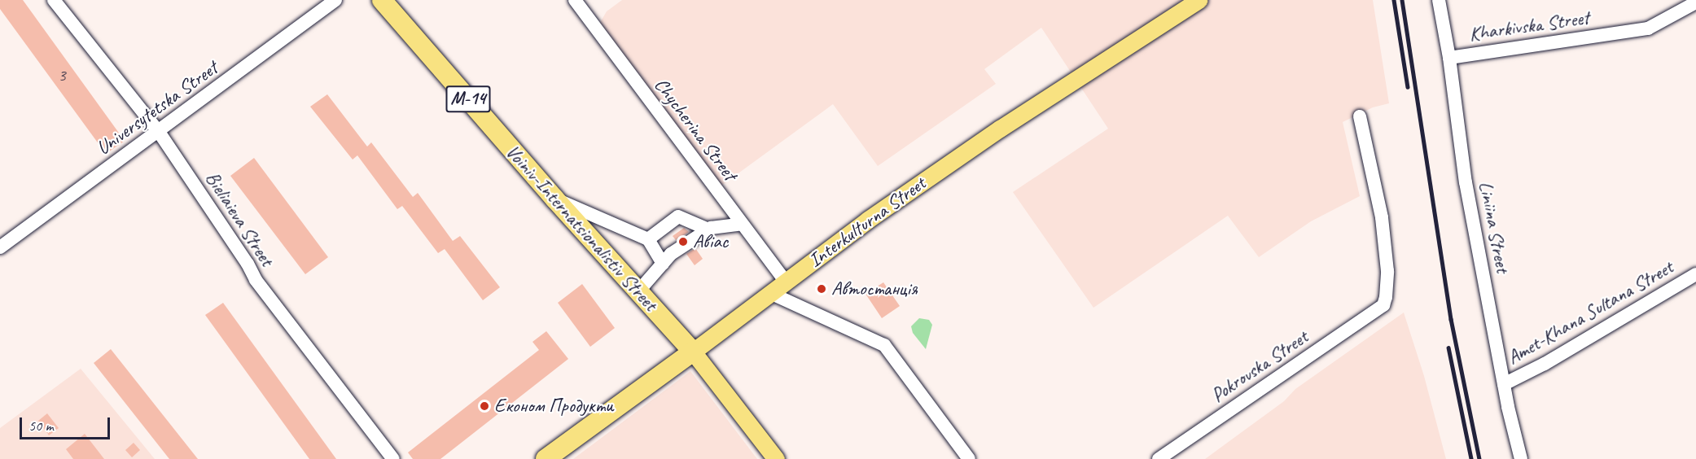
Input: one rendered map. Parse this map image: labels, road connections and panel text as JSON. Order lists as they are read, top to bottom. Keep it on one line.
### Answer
{"streets":{"highway":["М-14","Interkulturna Street","Voiniv-Internatsionalistiv Street"],"street":["Kharkivska Street","Universytetska Street","Chycherina Street","Bieliaieva Street","Liniina Street","Amet-Khana Sultana Street","Pokrovska Street"]},"crossings":[["Kharkivska Street","Liniina Street"],["Universytetska Street","Bieliaieva Street"],["Chycherina Street","Interkulturna Street"],["Interkulturna Street","Voiniv-Internatsionalistiv Street"],["Liniina Street","Amet-Khana Sultana Street"]],"places":["Авіас","Автостанція","Економ Продукти"],"house_numbers":["3"],"scale_bar":"50 m"}
